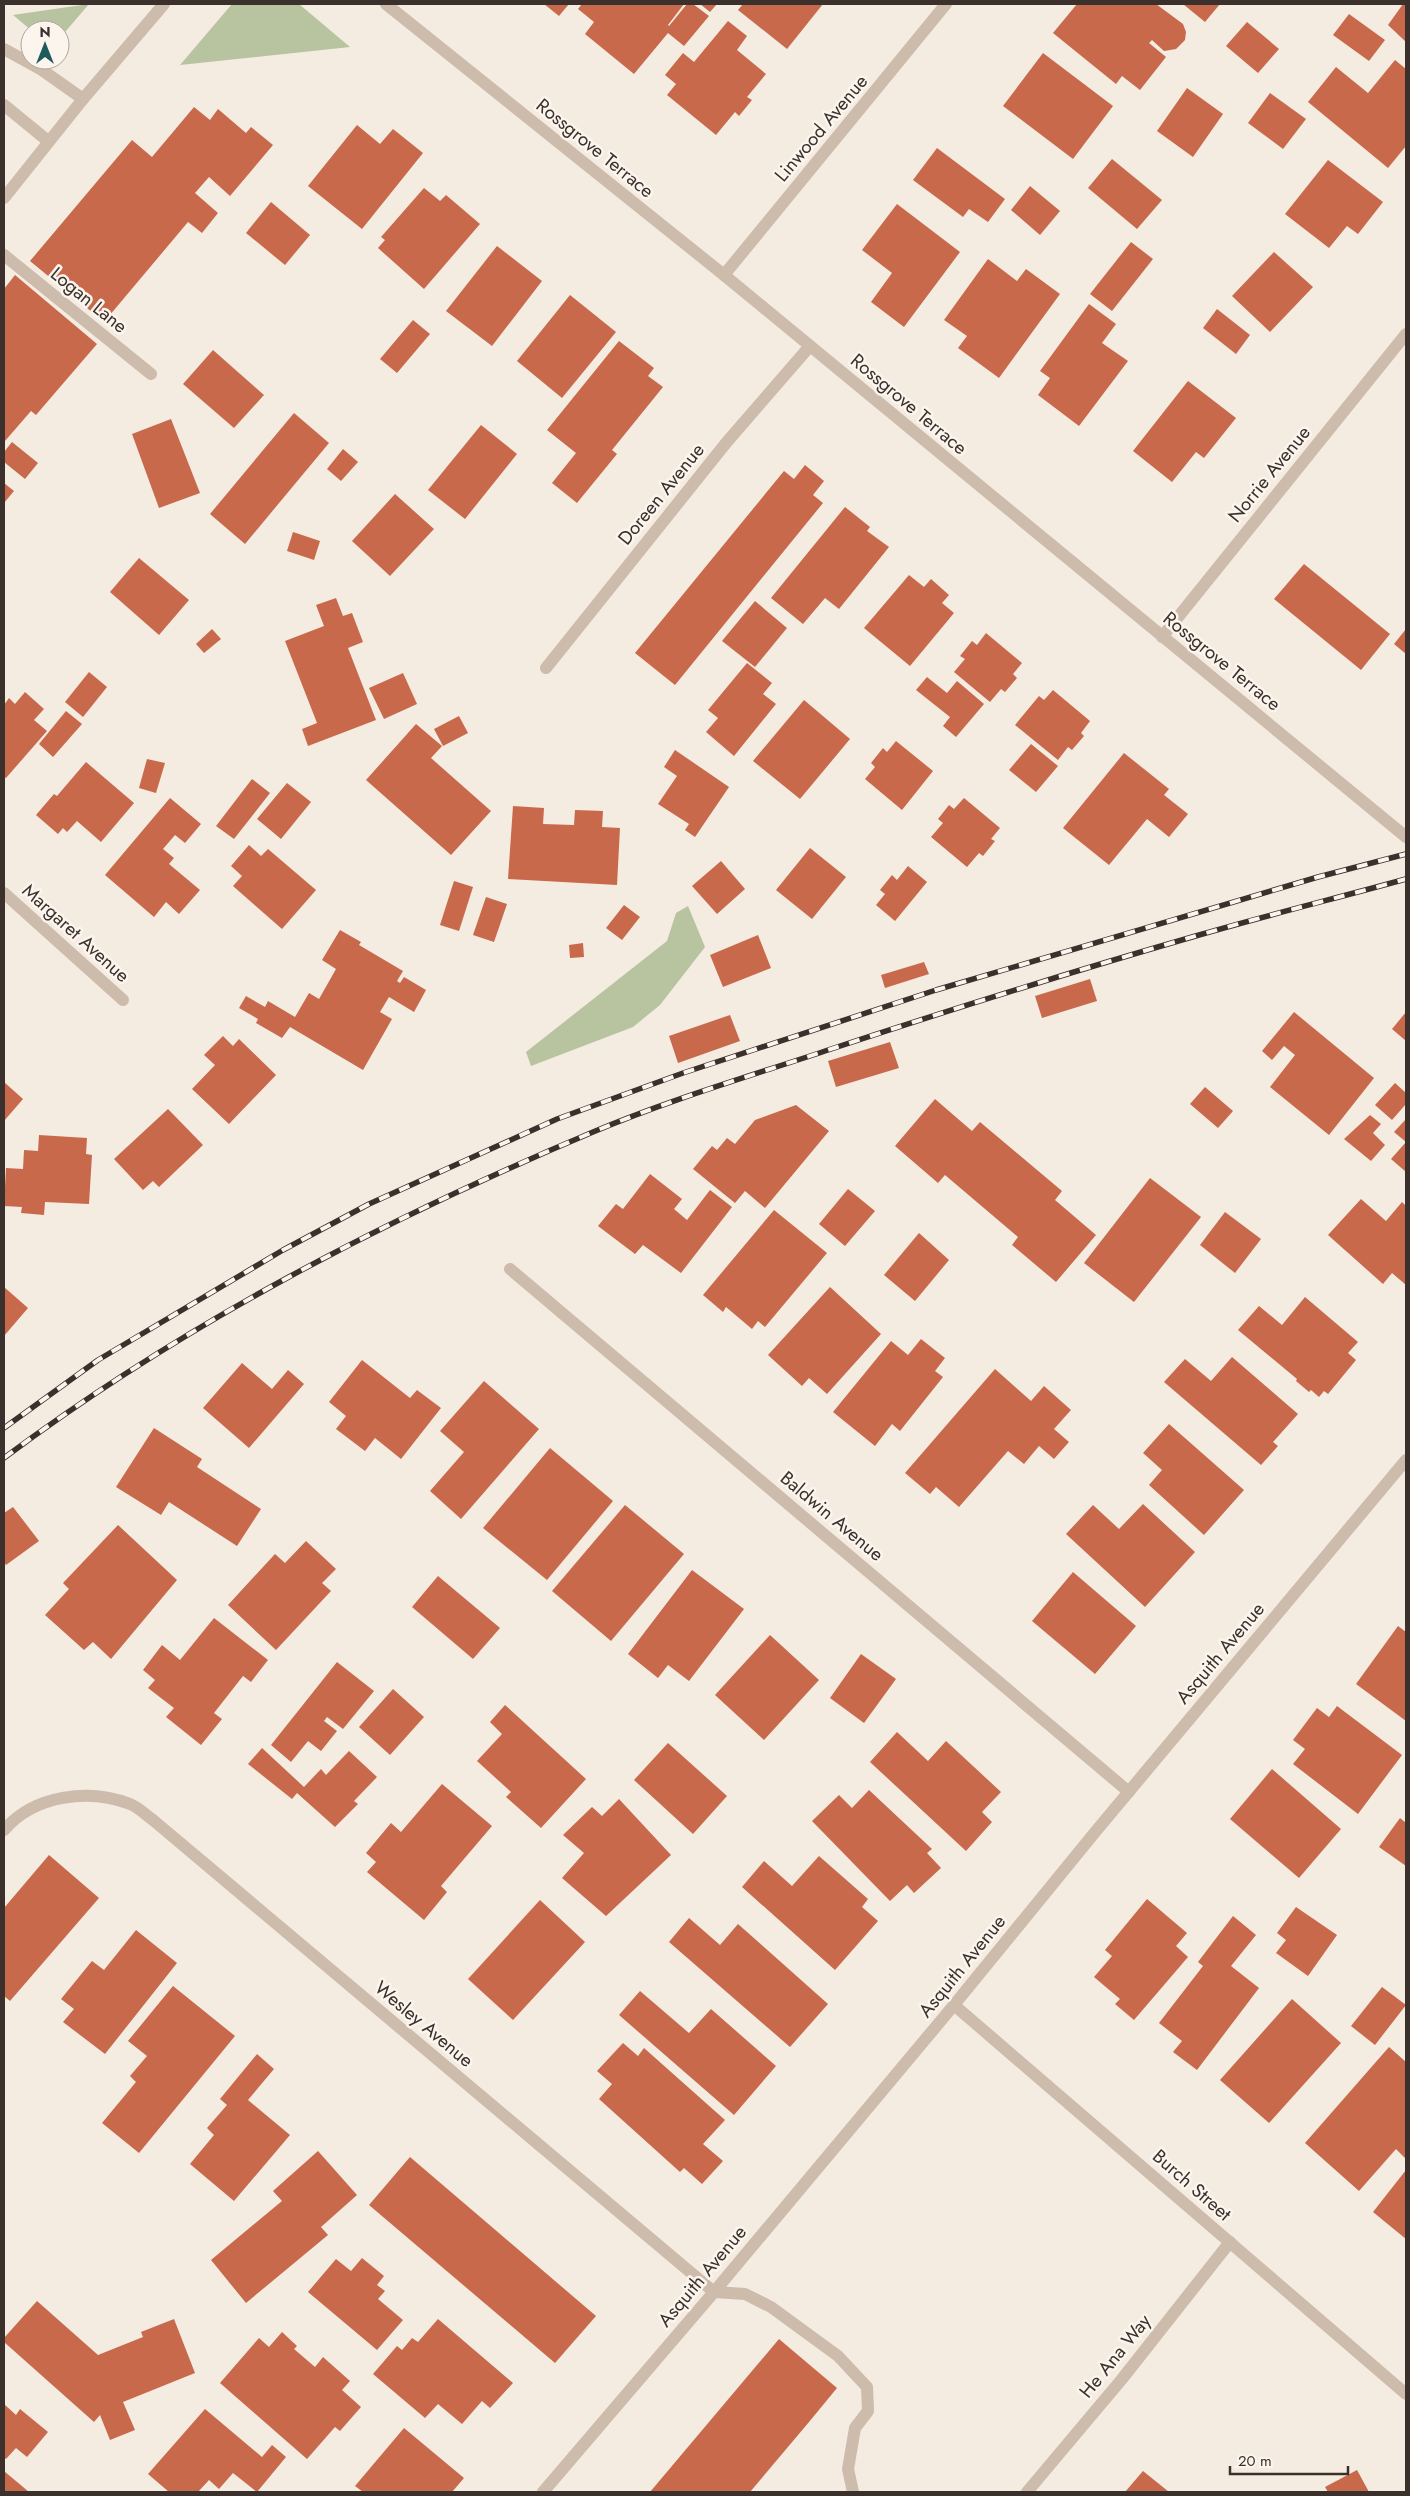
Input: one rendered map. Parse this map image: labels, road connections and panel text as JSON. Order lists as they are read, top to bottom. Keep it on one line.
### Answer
{"streets":{"street":["Linwood Avenue","Rossgrove Terrace","Logan Lane","Norrie Avenue","Doreen Avenue","Margaret Avenue","Baldwin Avenue","Asquith Avenue","Wesley Avenue","Burch Street","He Ana Way"]},"crossings":[["Linwood Avenue","Rossgrove Terrace"],["Rossgrove Terrace","Norrie Avenue"],["Rossgrove Terrace","Doreen Avenue"],["Baldwin Avenue","Asquith Avenue"],["Asquith Avenue","Wesley Avenue"],["Asquith Avenue","Burch Street"],["Burch Street","He Ana Way"]],"scale_bar":"20 m","north":"top"}
